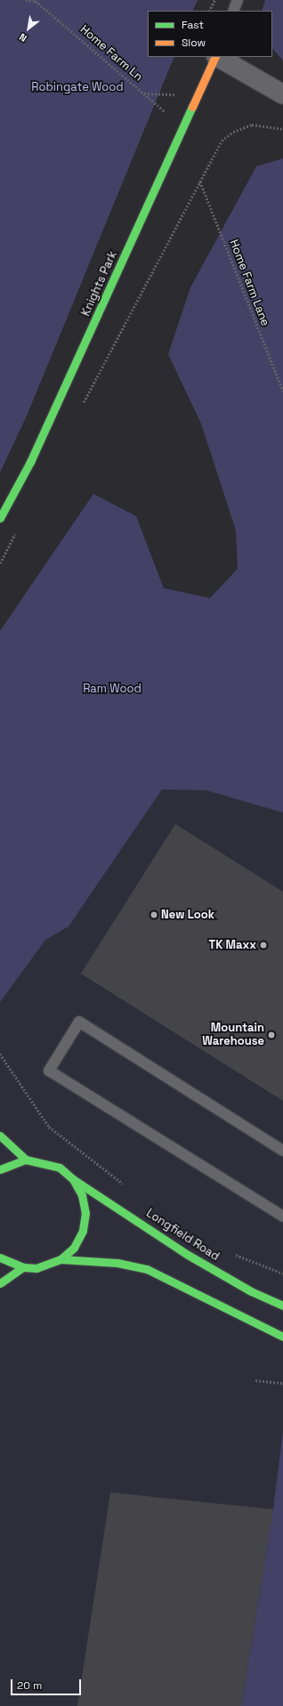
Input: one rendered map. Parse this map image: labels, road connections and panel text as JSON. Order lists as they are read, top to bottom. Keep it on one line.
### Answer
{"streets":{"street":["Knights Park","Longfield Road"],"path":["Home Farm Ln","Home Farm Lane"]},"crossings":[["Home Farm Ln","Knights Park"]],"parks":["Robingate Wood","Ram Wood"],"places":["New Look","TK Maxx","Mountain Warehouse"],"legend":["Fast","Slow"],"scale_bar":"20 m","north":"bottom left"}
